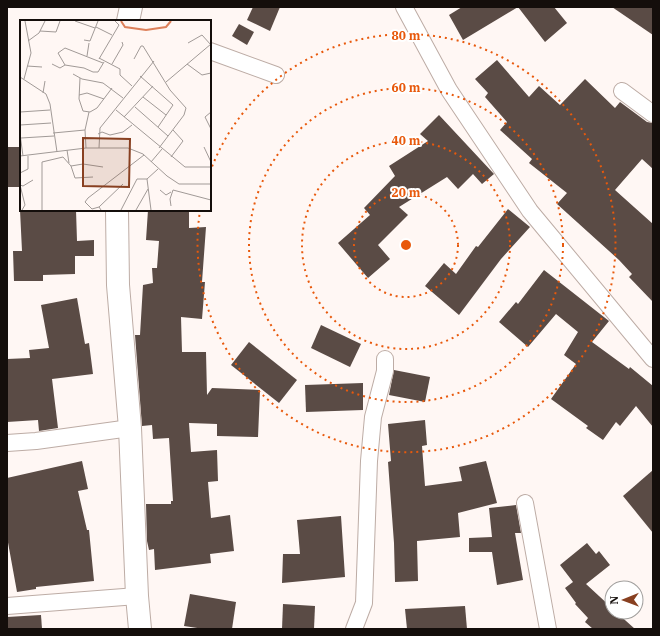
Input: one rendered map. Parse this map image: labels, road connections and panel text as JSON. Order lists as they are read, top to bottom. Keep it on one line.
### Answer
{"north":"left","rings":["80 m","60 m","40 m","20 m"]}
